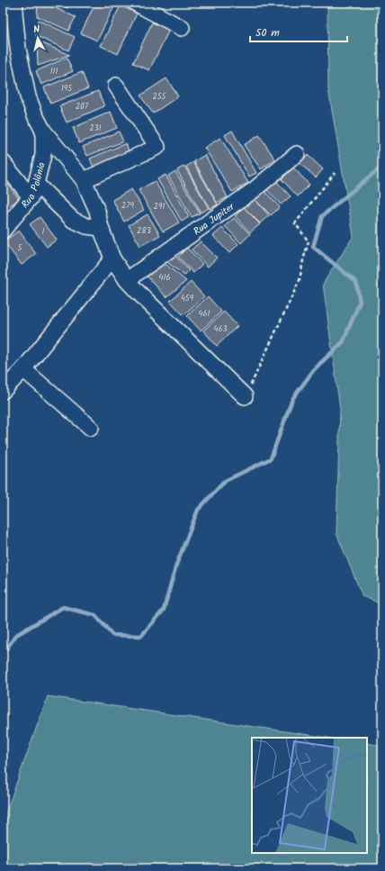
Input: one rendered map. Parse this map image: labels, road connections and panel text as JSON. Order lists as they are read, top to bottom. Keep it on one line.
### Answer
{"streets":{"street":["Rua Polônia","Rua Jupiter"]},"house_numbers":["111","195","255","207","231","279","291","283","1","5","416","459","461","463"],"scale_bar":"50 m","north":"top"}
